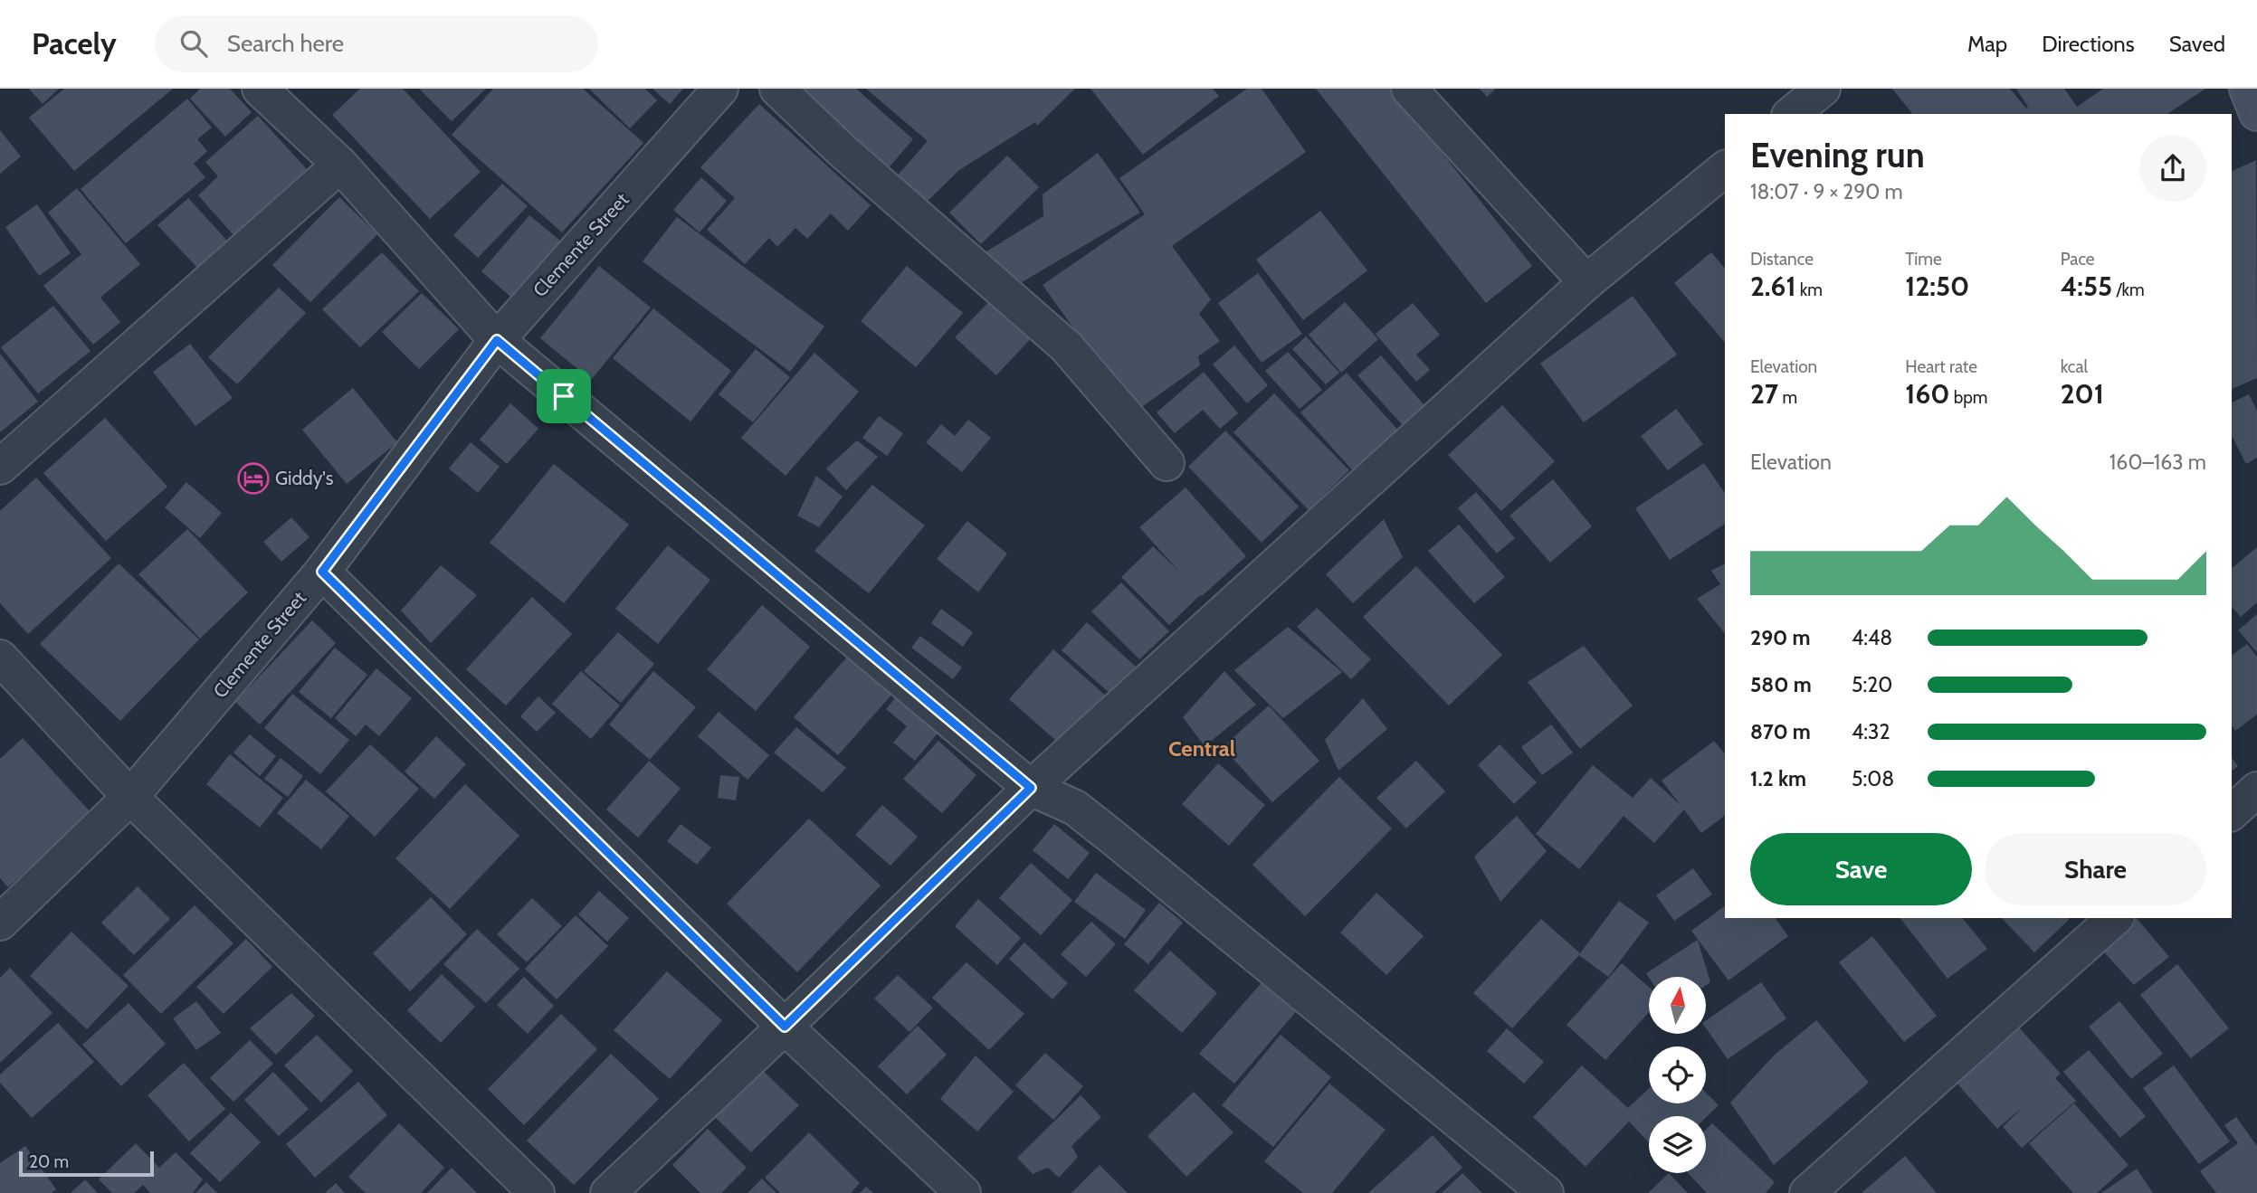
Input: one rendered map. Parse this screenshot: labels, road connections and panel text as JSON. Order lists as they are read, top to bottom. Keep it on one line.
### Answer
{"streets":{"street":["Clemente Street"]},"districts":["Central"],"places":{"hotel":["Giddy's"]},"scale_bar":"20 m","north":"top","page":{"header":"Pacely","search":"Search here","nav":["Map","Directions","Saved"],"heading":["Evening run","18:07 · 9 × 290 m"],"stats":[["Distance","2.61 km"],["Time","12:50"],["Pace","4:55 /km"],["Elevation","27 m"],["Heart rate","160 bpm"],["kcal","201"]],"chart":["Elevation","160–163 m"],"list":[{"name":"290 m","note":"4:48"},{"name":"580 m","note":"5:20"},{"name":"870 m","note":"4:32"},{"name":"1.2 km","note":"5:08"}],"buttons":["Save","Share"],"scale":"20 m"}}
